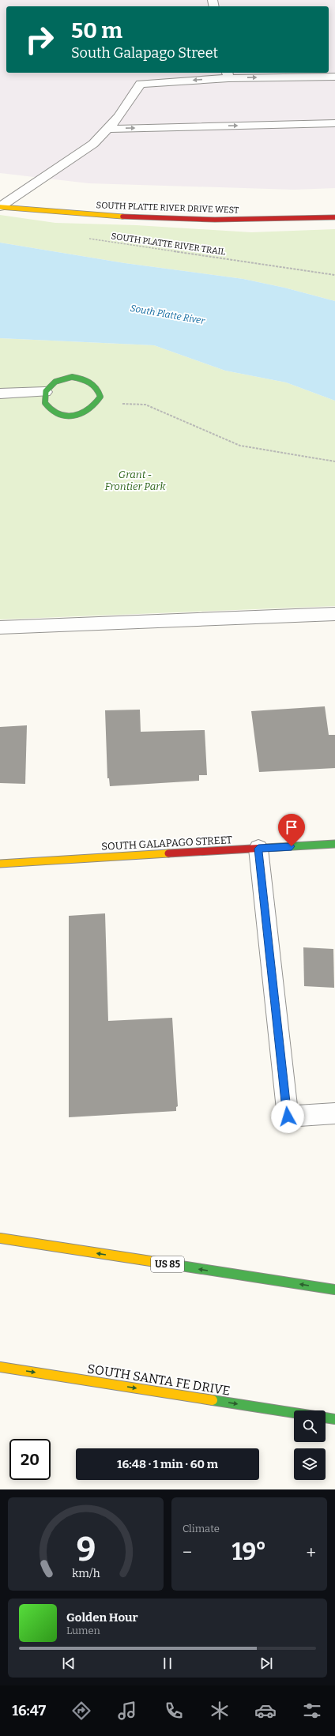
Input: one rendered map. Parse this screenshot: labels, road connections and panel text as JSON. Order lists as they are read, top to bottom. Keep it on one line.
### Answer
{"streets":{"main road":["SOUTH PLATTE RIVER DRIVE WEST","SOUTH GALAPAGO STREET","US 85","SOUTH SANTA FE DRIVE"],"path":["SOUTH PLATTE RIVER TRAIL"]},"one_way":["SOUTH SANTA FE DRIVE"],"water":["South Platte River"],"parks":["Grant - Frontier Park"],"page":{"turn":["50 m","South Galapago Street"],"limit":"20","trip":"16:48 · 1 min · 60 m","tile":"Climate","heat":["−","19°","+"],"song":["Golden Hour","Lumen"],"tabs":"16:47","gauge":["9","km/h"]}}
